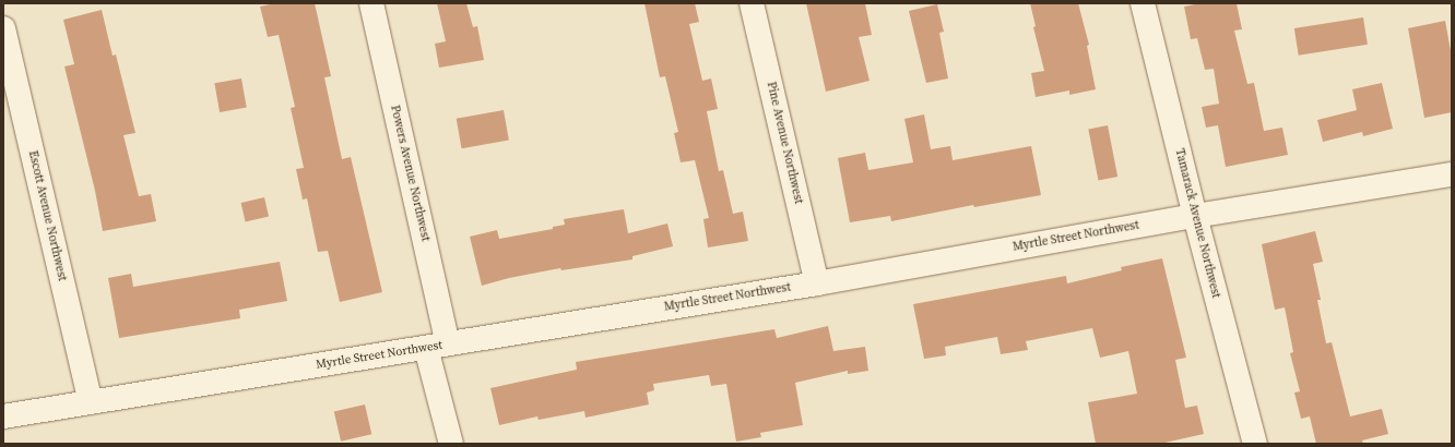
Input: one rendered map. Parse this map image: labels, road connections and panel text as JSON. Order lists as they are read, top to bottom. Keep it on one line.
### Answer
{"streets":{"street":["Pine Avenue Northwest","Powers Avenue Northwest","Escott Avenue Northwest","Tamarack Avenue Northwest","Myrtle Street Northwest"]},"crossings":[["Pine Avenue Northwest","Myrtle Street Northwest"],["Powers Avenue Northwest","Myrtle Street Northwest"],["Escott Avenue Northwest","Myrtle Street Northwest"],["Tamarack Avenue Northwest","Myrtle Street Northwest"]]}
